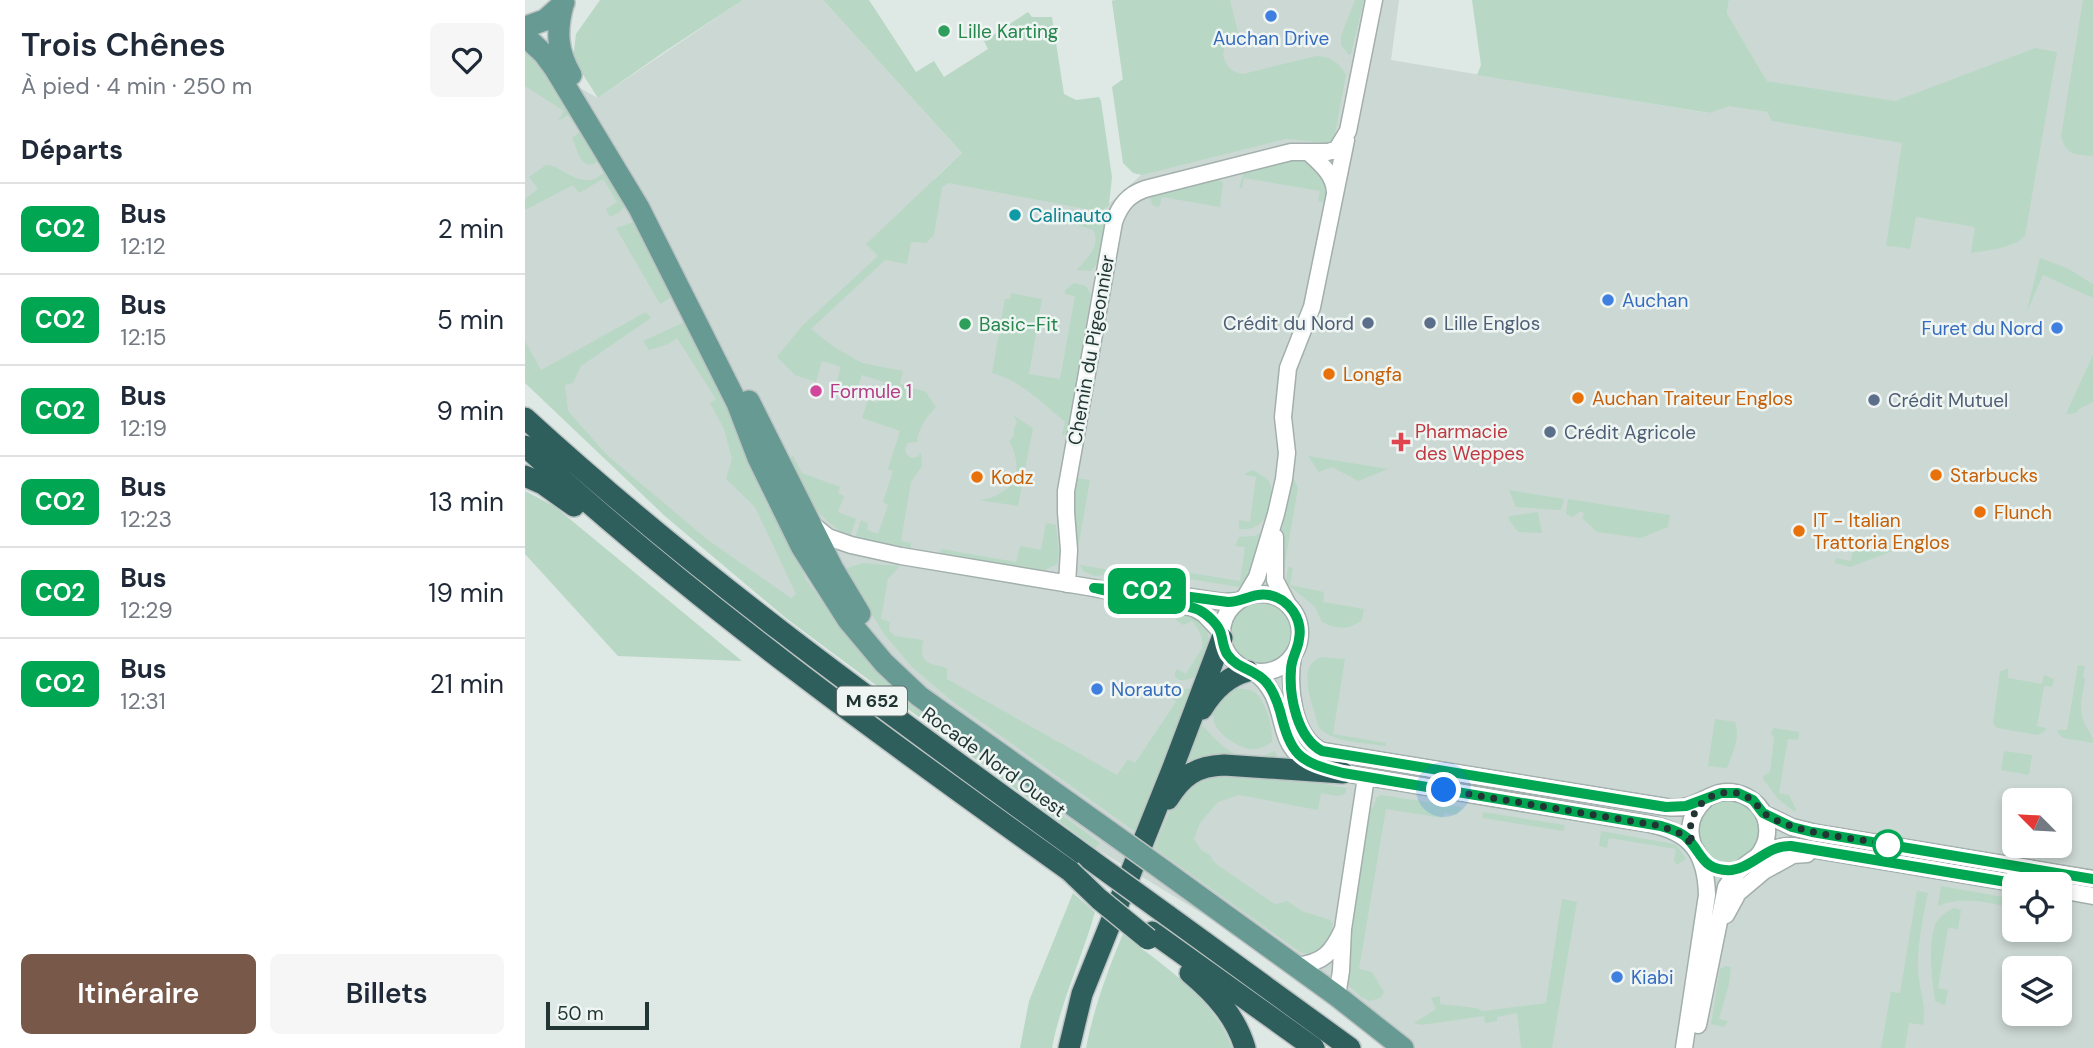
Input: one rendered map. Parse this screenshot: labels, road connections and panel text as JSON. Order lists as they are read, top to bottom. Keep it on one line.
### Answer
{"streets":{"highway":["M 652","Rocade Nord Ouest"],"street":["Chemin du Pigeonnier"]},"places":{"other":["Auchan Drive","Lille Karting","Calinauto","Auchan","Crédit du Nord","Lille Englos","Basic-Fit","Furet du Nord","Longfa","Formule 1","Auchan Traiteur Englos","Crédit Mutuel","Crédit Agricole","Starbucks","Kodz","Flunch","IT - Italian Trattoria Englos","Norauto","Kiabi"],"health":["Pharmacie des Weppes"]},"lines":["bus line CO2"],"scale_bar":"50 m","north":"top left","page":{"heading":[["Trois Chênes","À pied · 4 min · 250 m"],"Départs"],"on_map":"CO2","list":[{"mark":"CO2","name":"Bus","note":"12:12","value":"2 min"},{"mark":"CO2","name":"Bus","note":"12:15","value":"5 min"},{"mark":"CO2","name":"Bus","note":"12:19","value":"9 min"},{"mark":"CO2","name":"Bus","note":"12:23","value":"13 min"},{"mark":"CO2","name":"Bus","note":"12:29","value":"19 min"},{"mark":"CO2","name":"Bus","note":"12:31","value":"21 min"}],"buttons":["Itinéraire","Billets"],"scale":"50 m"}}
